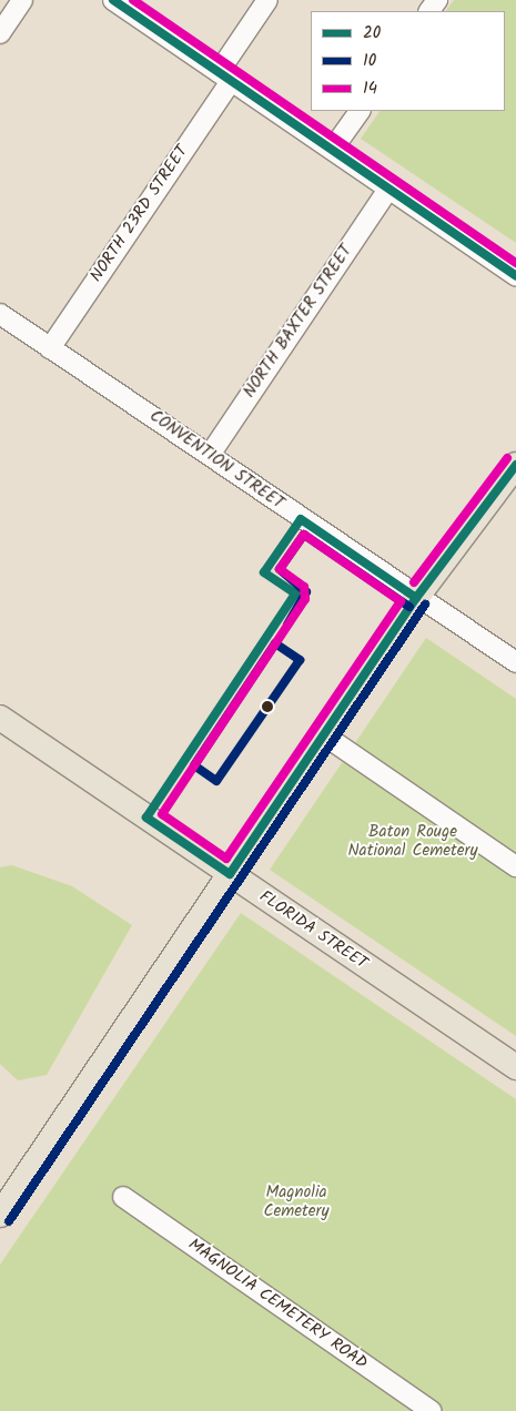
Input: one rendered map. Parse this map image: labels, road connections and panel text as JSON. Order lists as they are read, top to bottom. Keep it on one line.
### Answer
{"streets":{"main road":["FLORIDA STREET"],"street":["NORTH 23RD STREET","NORTH BAXTER STREET","CONVENTION STREET","MAGNOLIA CEMETERY ROAD"]},"crossings":[["NORTH 23RD STREET","CONVENTION STREET"],["NORTH BAXTER STREET","CONVENTION STREET"]],"parks":["Baton Rouge National Cemetery","Magnolia Cemetery"],"lines":["transit line 20","transit line 14","transit line 10"],"legend":["20","10","14"]}
